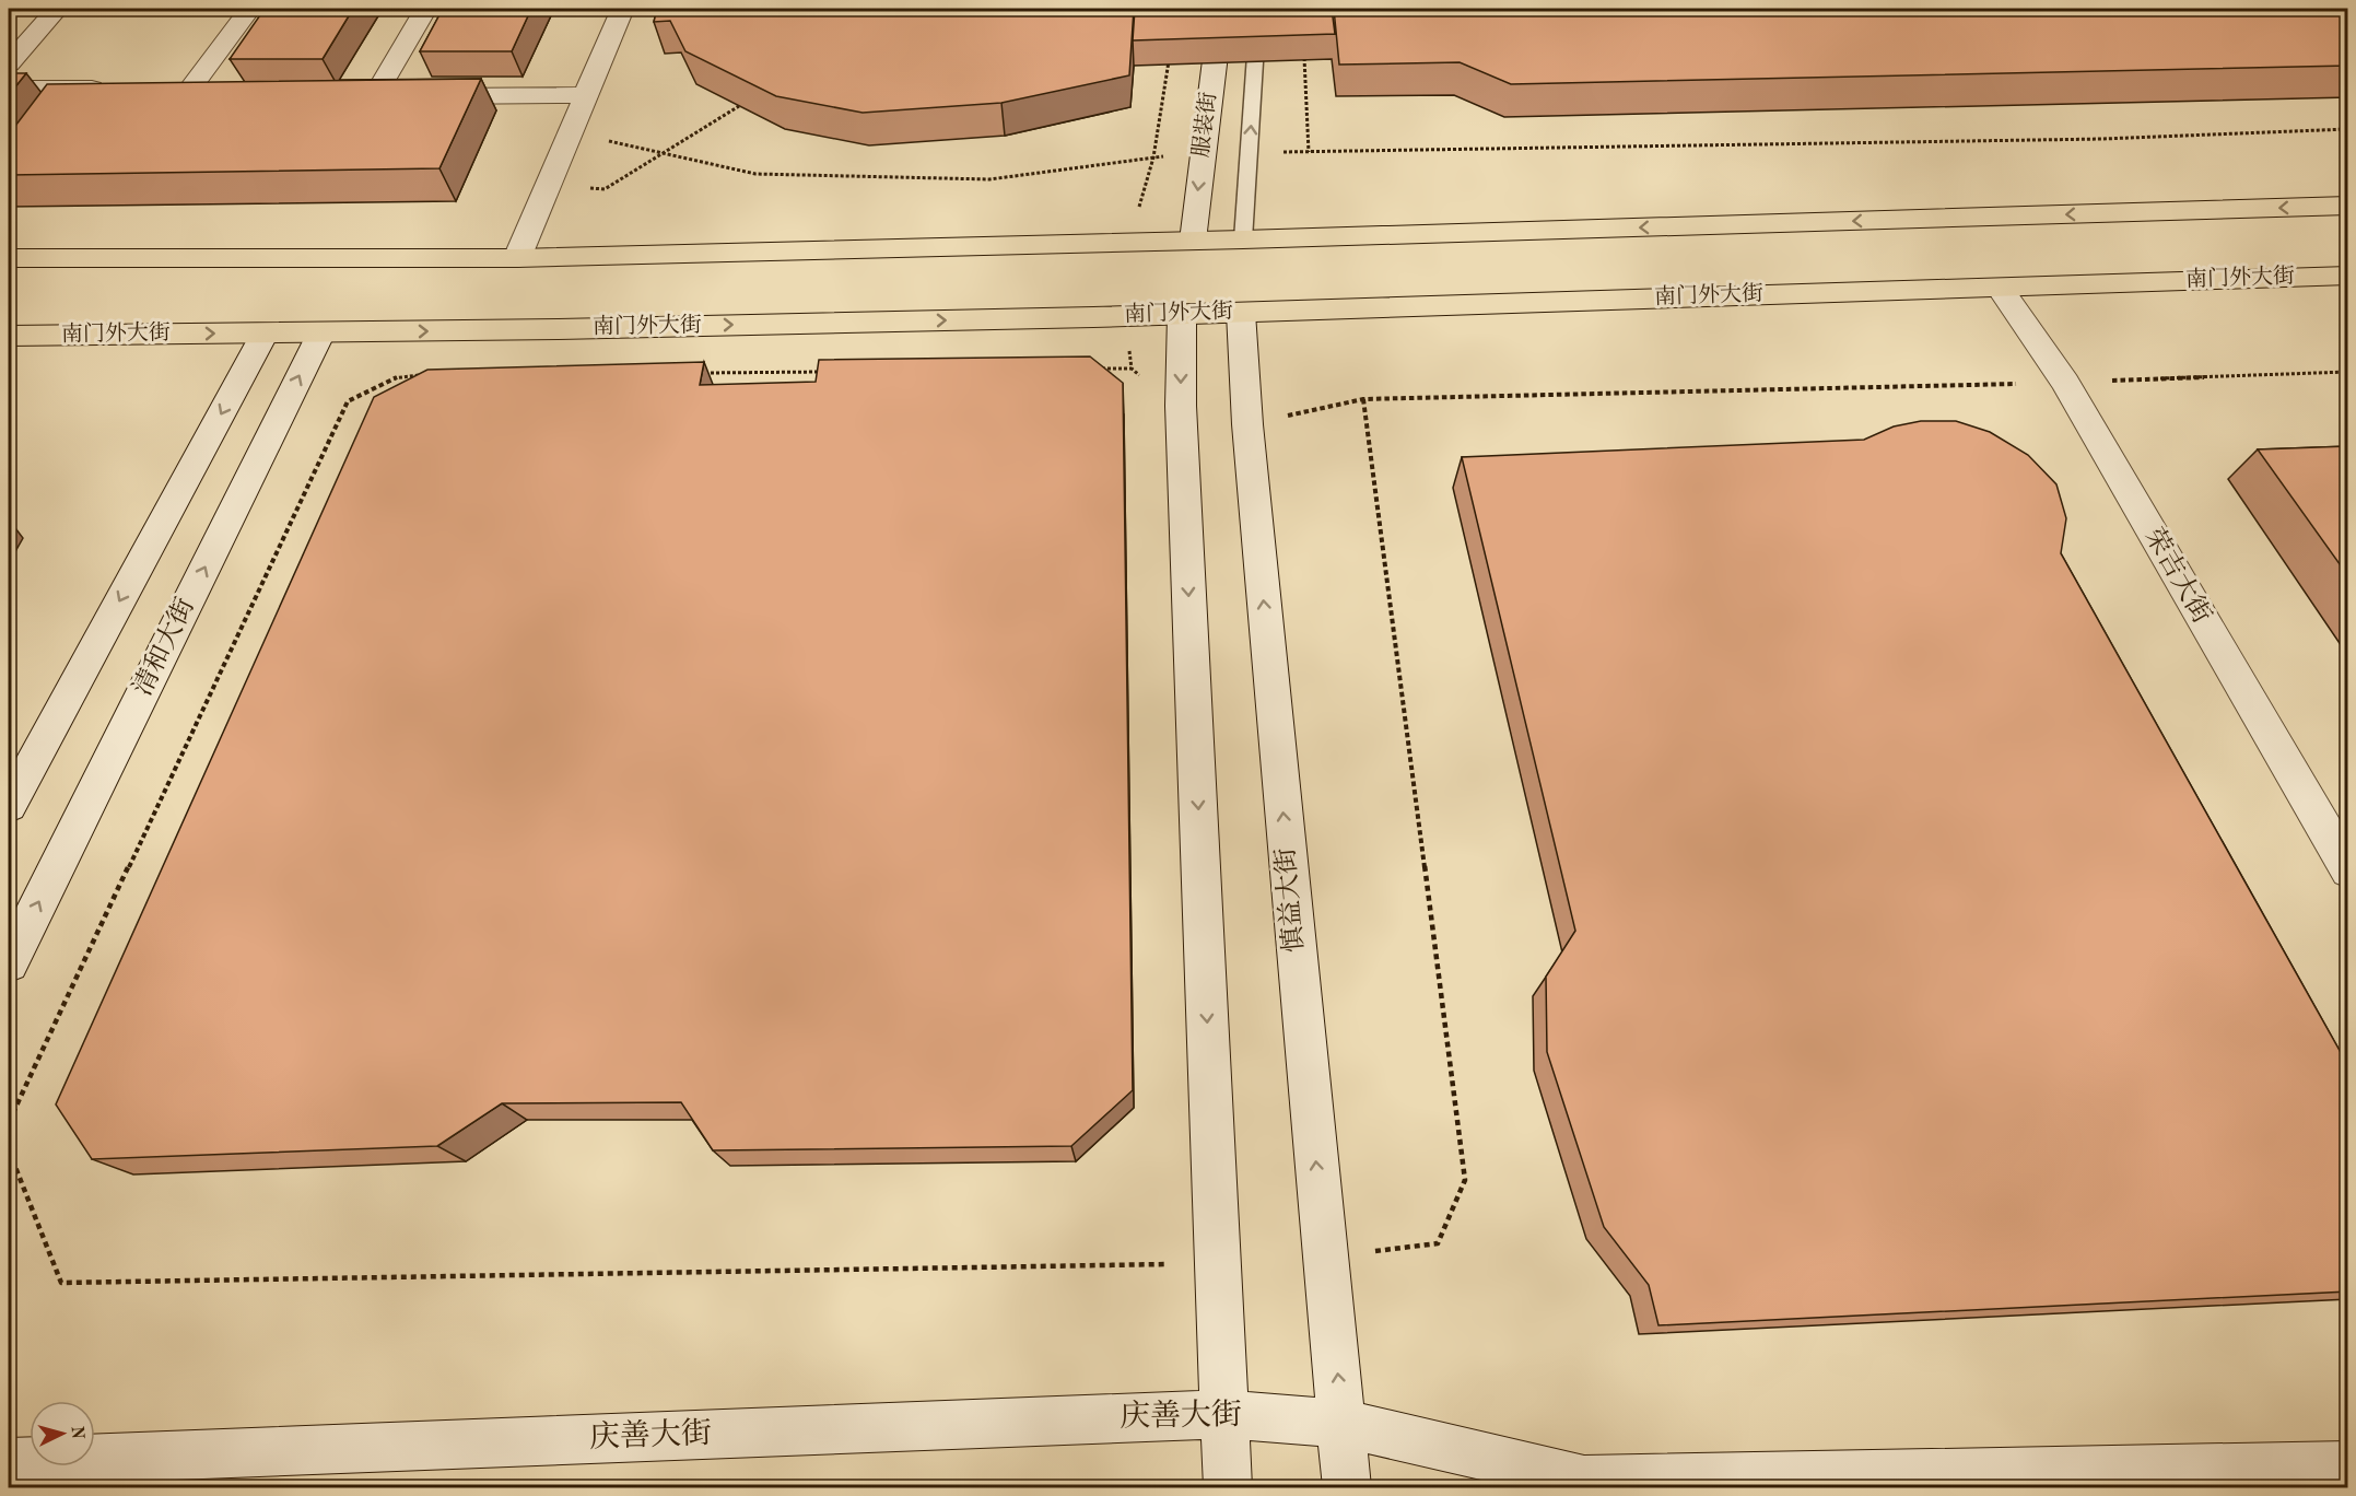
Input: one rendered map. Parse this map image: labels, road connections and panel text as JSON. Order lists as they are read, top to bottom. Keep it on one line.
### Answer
{"streets":{"main road":["南门外大街"],"street":["服装街","荣吉大街","清和大街","慎益大街","庆善大街"]},"crossings":[["南门外大街","荣吉大街"],["南门外大街","清和大街"],["南门外大街","慎益大街"],["慎益大街","庆善大街"]],"one_way":["服装街"],"north":"right"}
